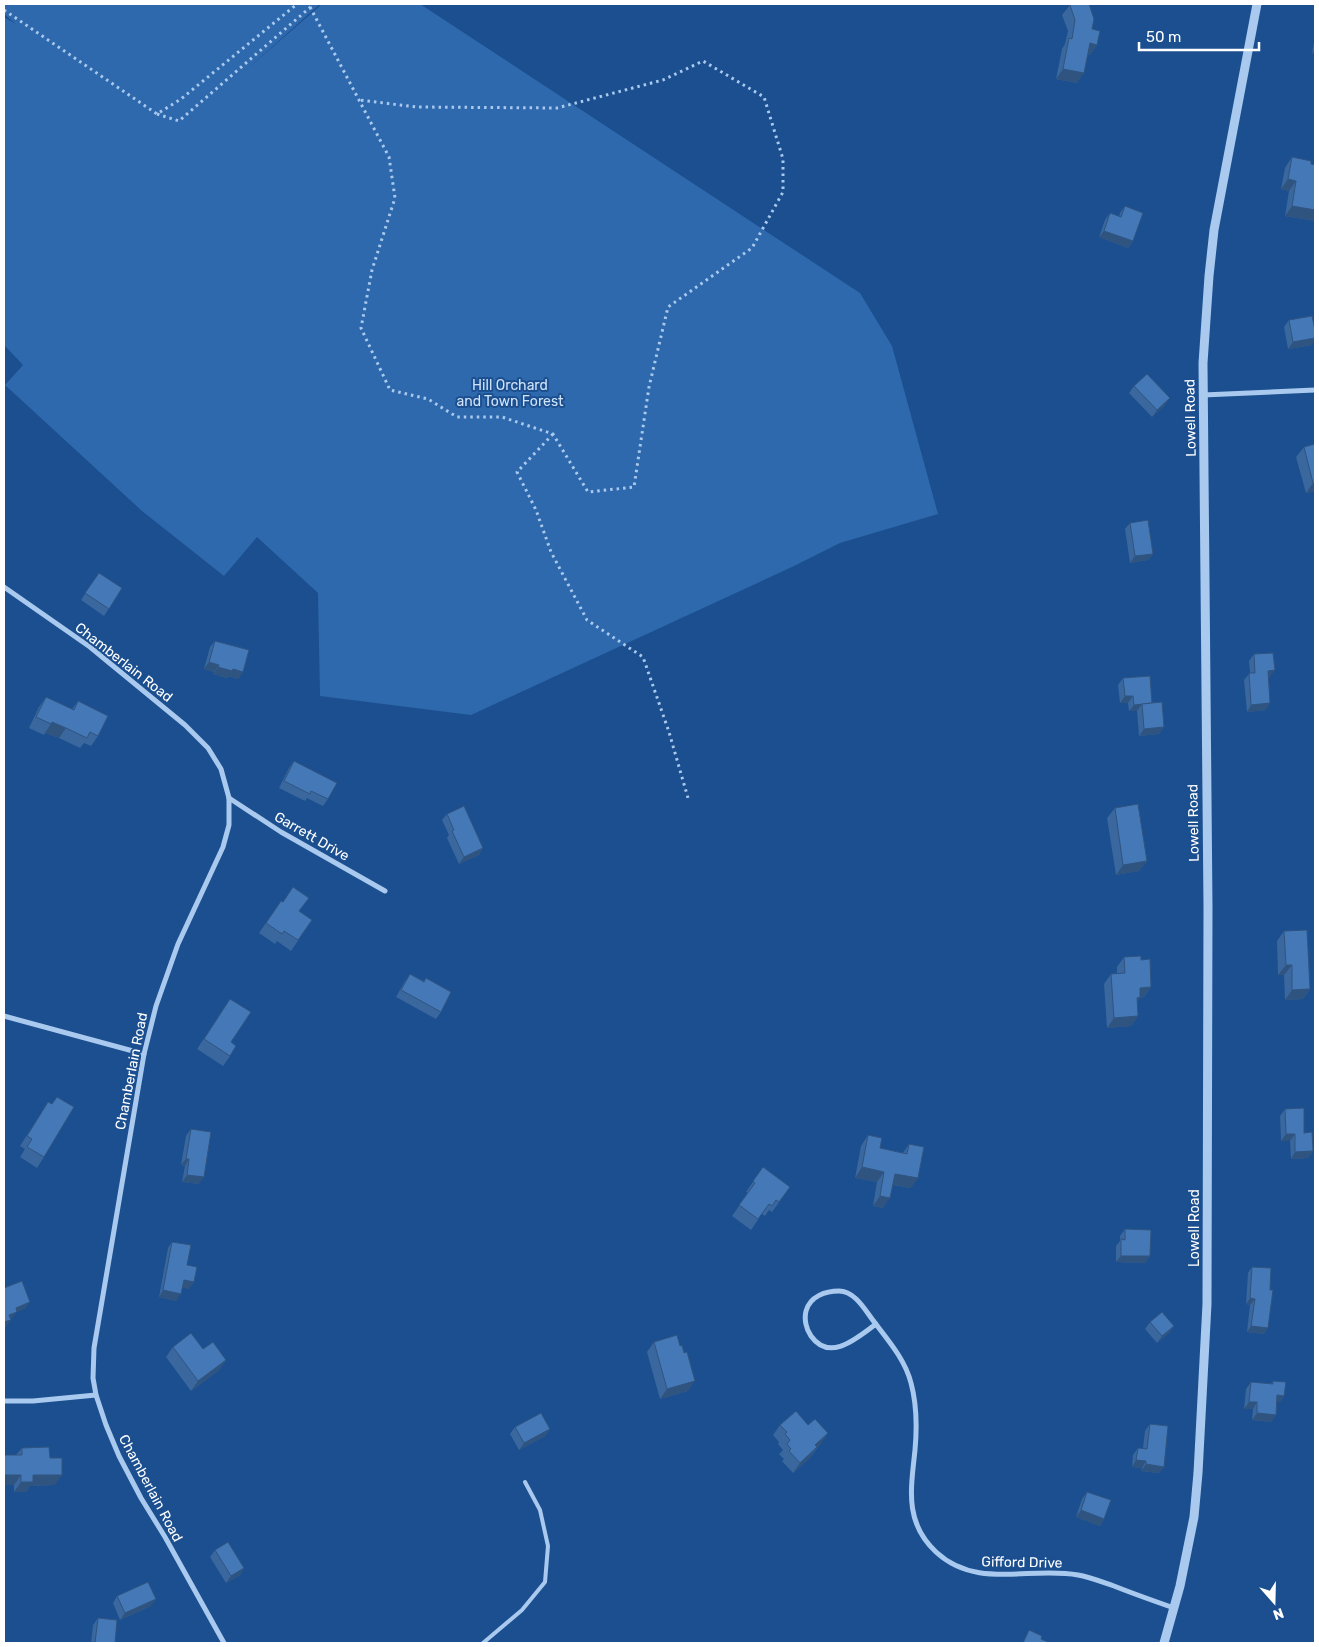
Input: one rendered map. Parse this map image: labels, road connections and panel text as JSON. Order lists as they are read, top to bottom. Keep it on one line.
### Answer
{"streets":{"street":["Lowell Road","Chamberlain Road","Garrett Drive","Gifford Drive"]},"crossings":[["Lowell Road","Gifford Drive"],["Chamberlain Road","Garrett Drive"]],"parks":["Hill Orchard and Town Forest"],"scale_bar":"50 m","north":"bottom"}
